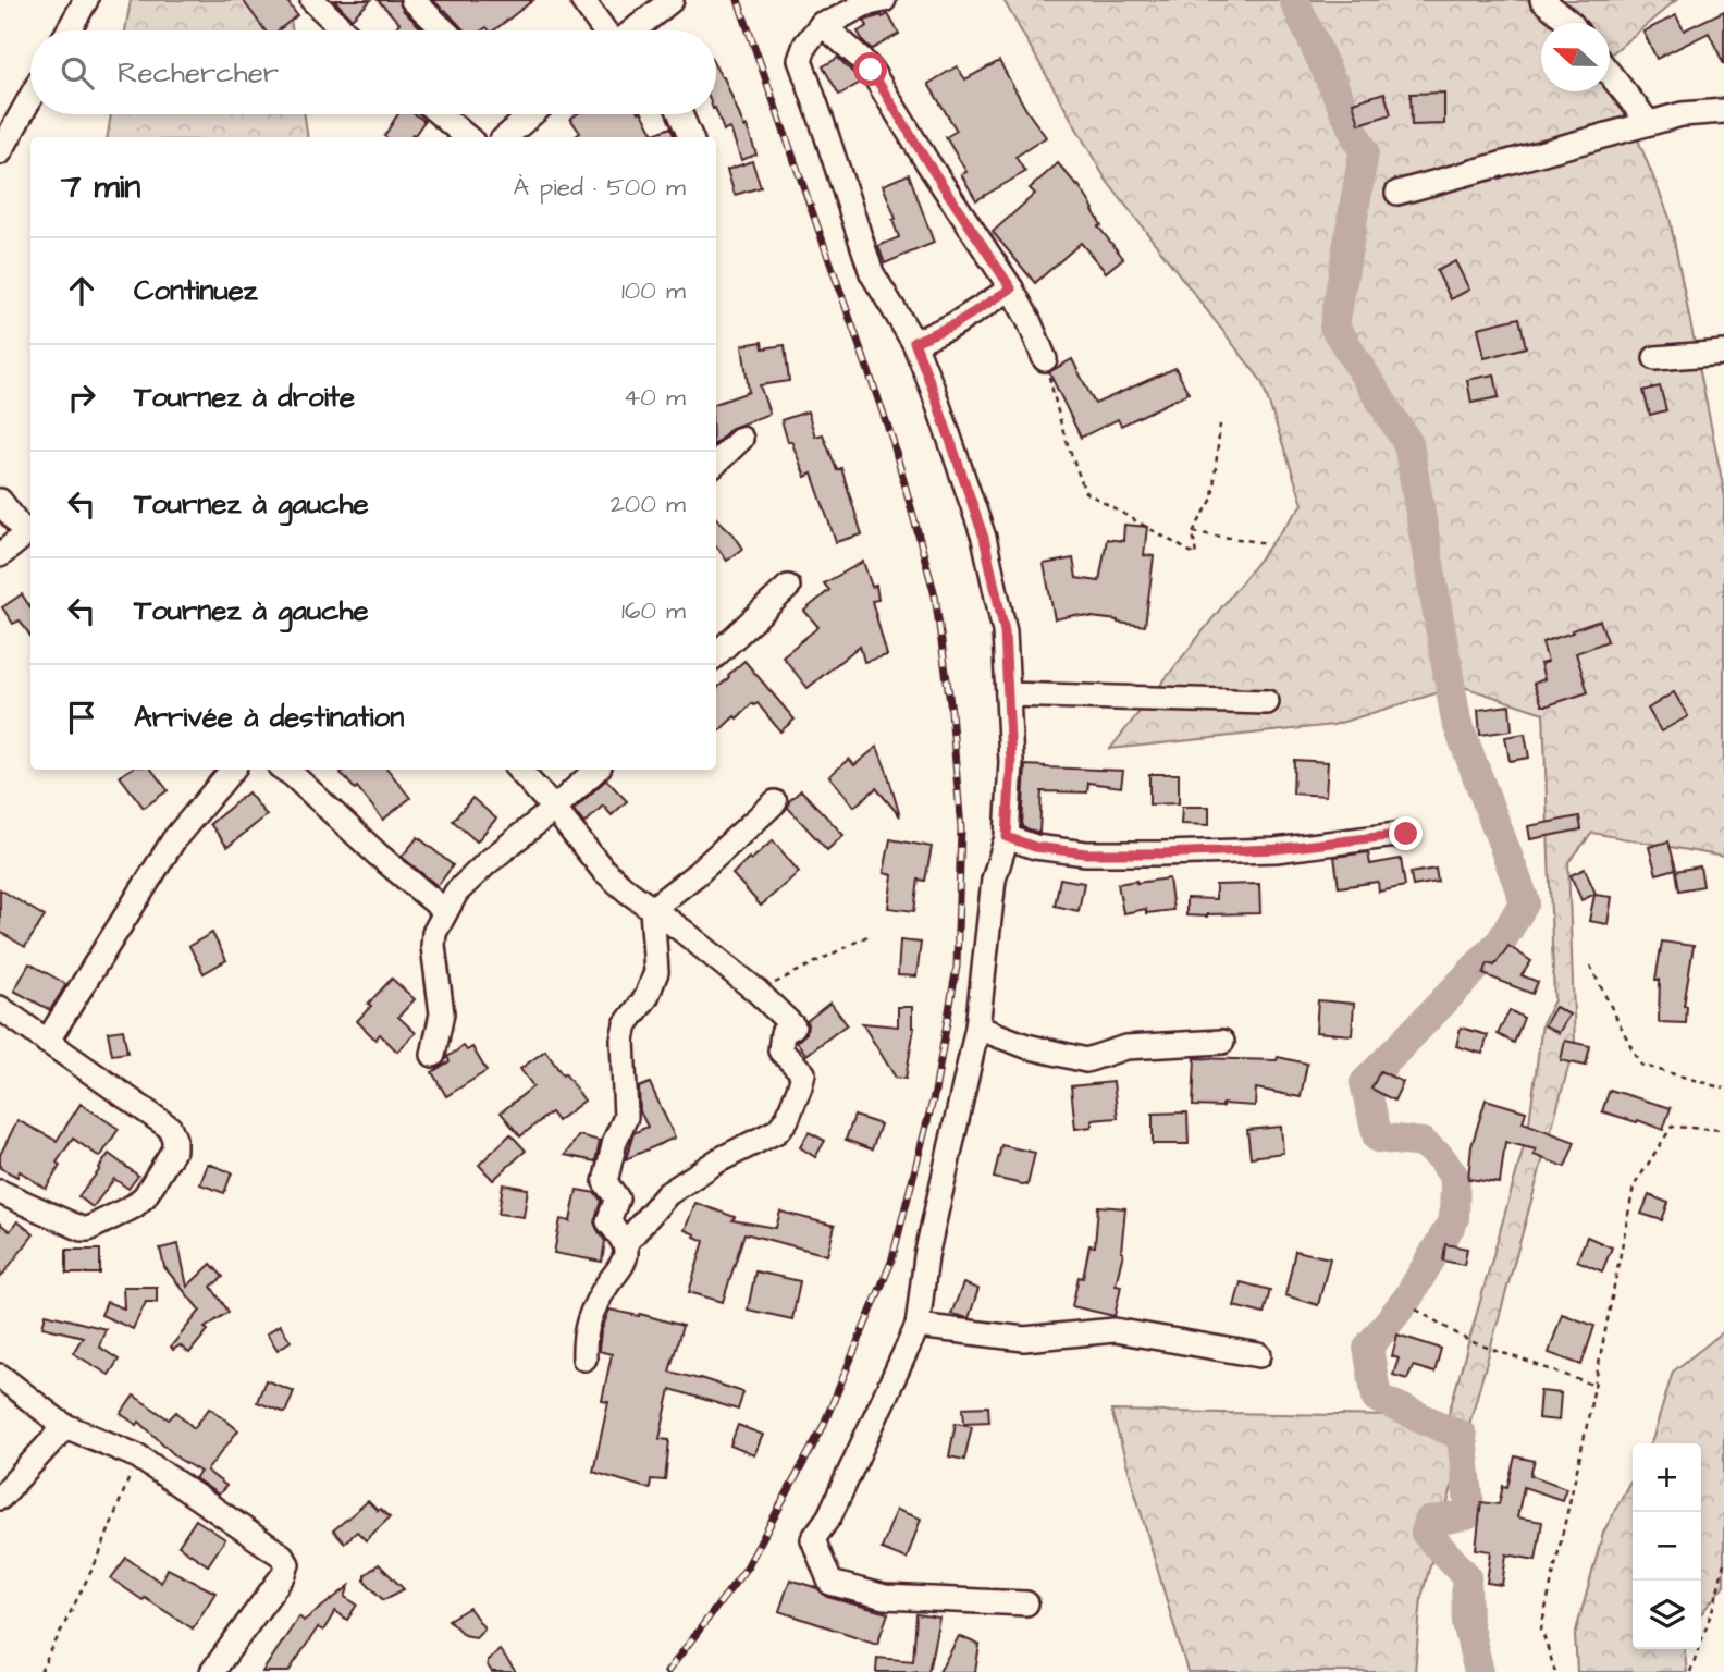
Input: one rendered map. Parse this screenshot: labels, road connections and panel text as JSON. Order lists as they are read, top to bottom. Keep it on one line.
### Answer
{"north":"left","page":{"search":"Rechercher","heading":["7 min","À pied · 500 m"],"list":[["Continuez","100 m"],["Tournez à droite","40 m"],["Tournez à gauche","200 m"],["Tournez à gauche","160 m"],"Arrivée à destination"],"map_buttons":["+","−"]}}
